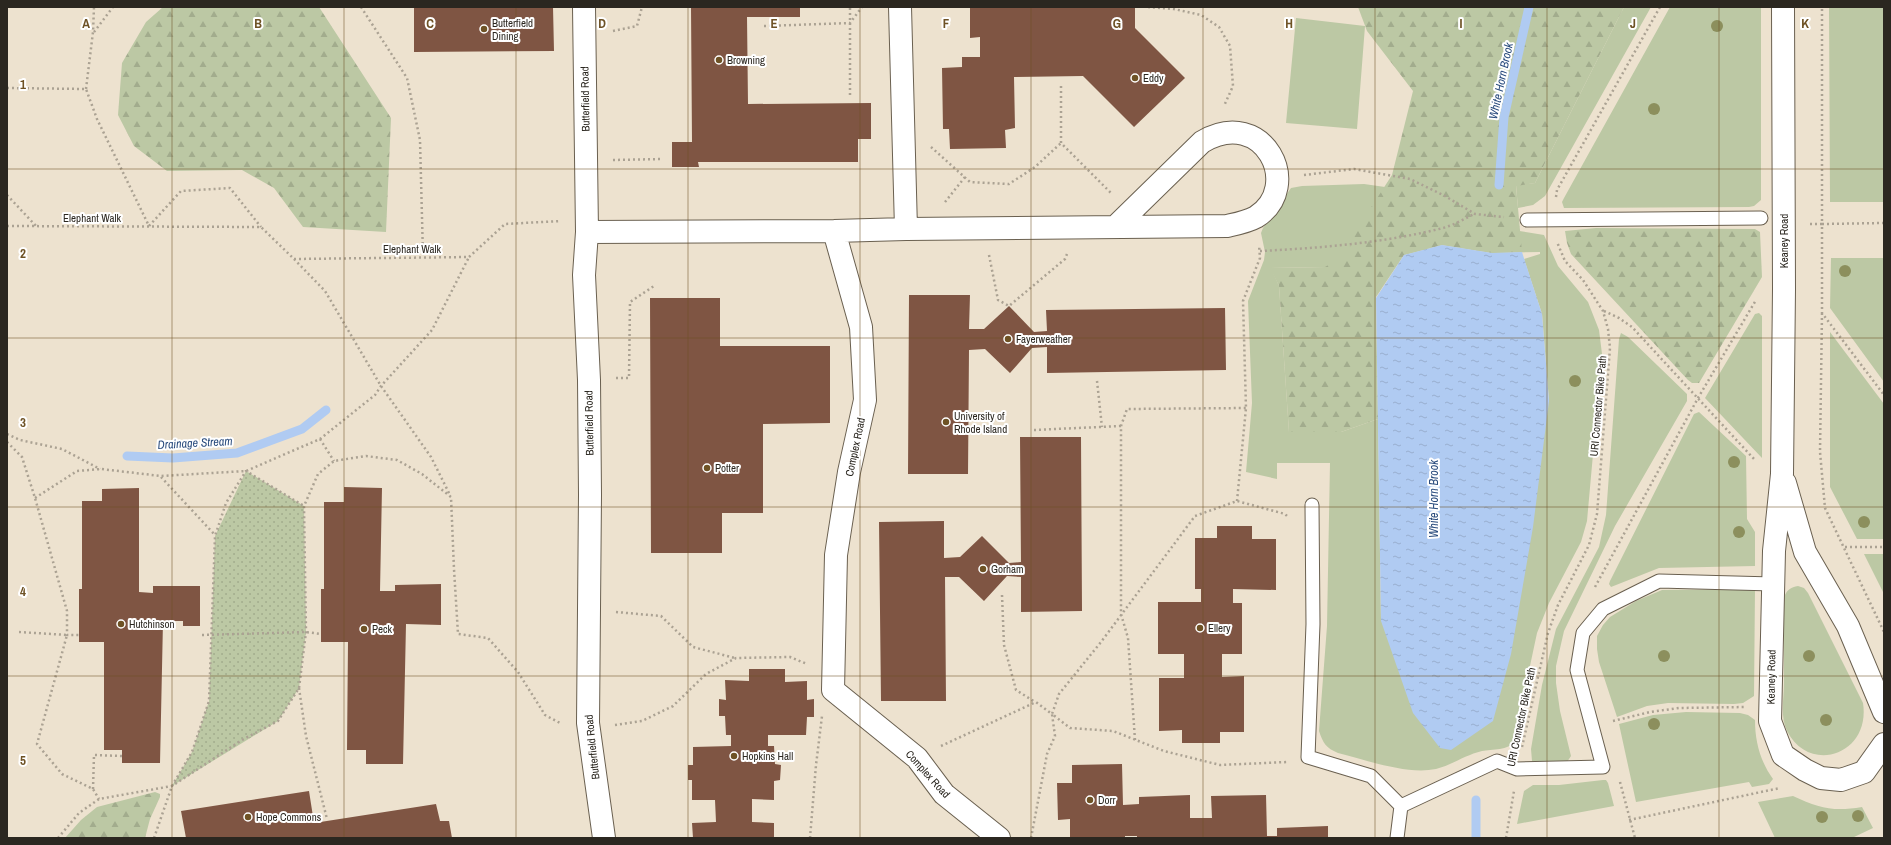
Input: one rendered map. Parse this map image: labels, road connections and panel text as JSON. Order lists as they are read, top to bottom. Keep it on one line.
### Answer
{"streets":{"street":["Butterfield Road","Keaney Road","Complex Road"],"path":["Elephant Walk","URI Connector Bike Path"]},"water":["White Horn Brook","Drainage Stream"],"places":["Butterfield Dining","Browning","Eddy","Fayerweather","University of Rhode Island","Potter","Gorham","Hutchinson","Ellery","Peck","Hopkins Hall","Dorr","Hope Commons"],"grid":{"columns":["A","B","C","D","E","F","G","H","I","J","K"],"rows":["1","2","3","4","5"]}}
